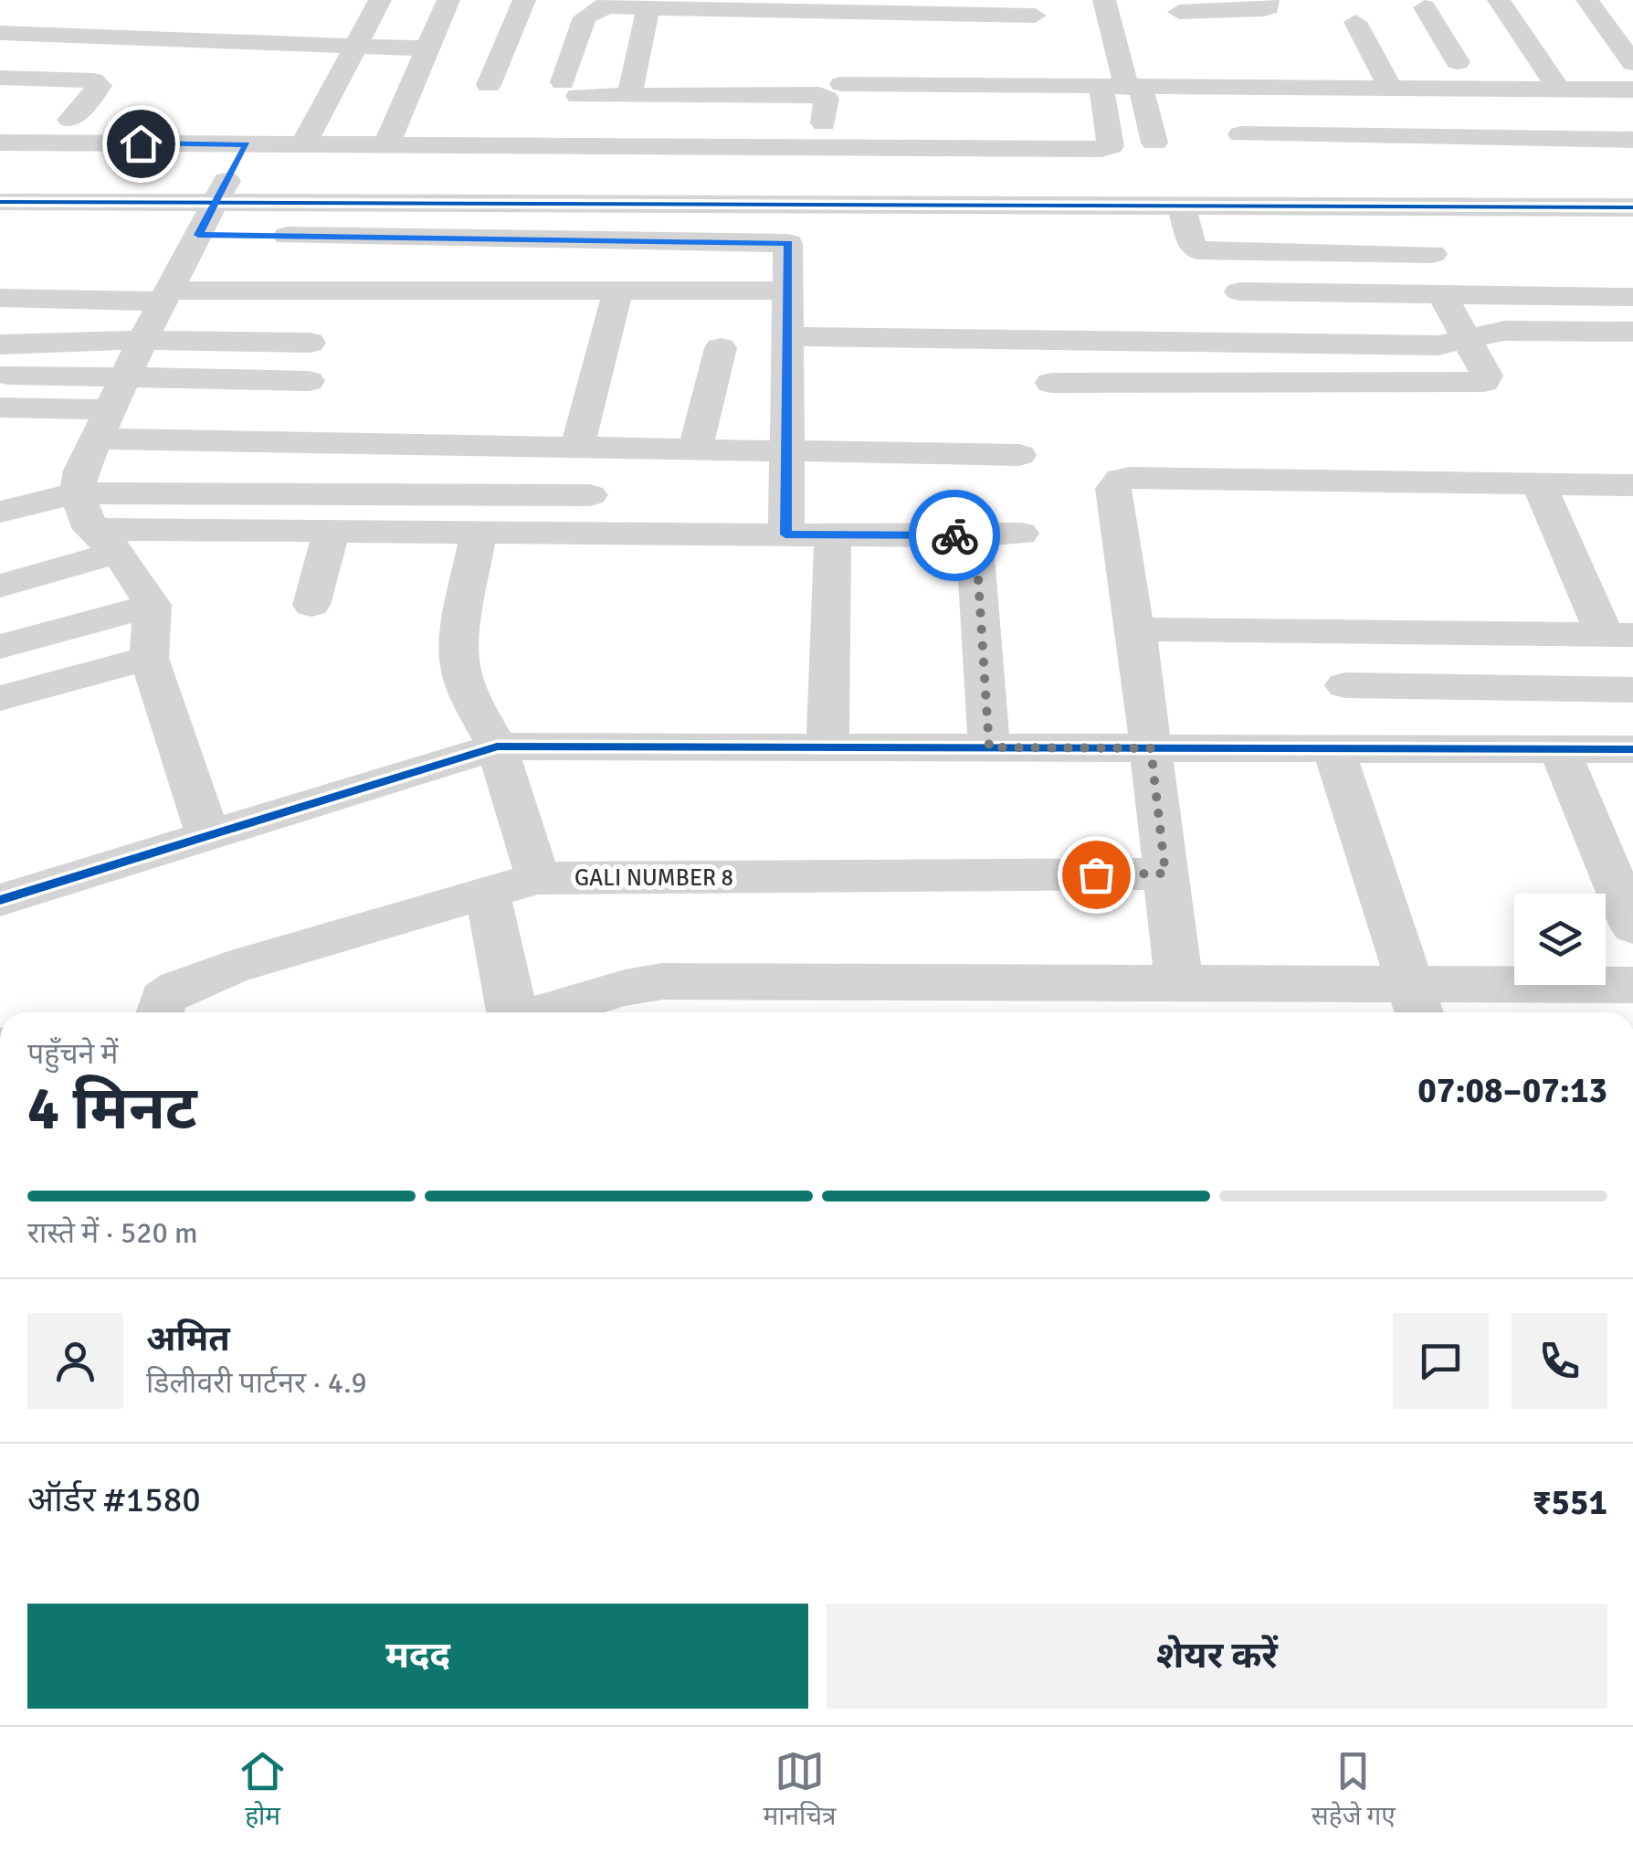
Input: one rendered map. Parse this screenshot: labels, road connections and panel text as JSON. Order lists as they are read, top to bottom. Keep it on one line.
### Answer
{"streets":{"street":["GALI NUMBER 8"]},"page":{"heading":["4 मिनट","पहुँचने में","07:08–07:13"],"panel":["अमित","डिलीवरी पार्टनर · 4.9","ऑर्डर #1580","₹551"],"bar":"रास्ते में · 520 m","buttons":["मदद","शेयर करें"],"tabs":["होम","मानचित्र","सहेजे गए"]}}
